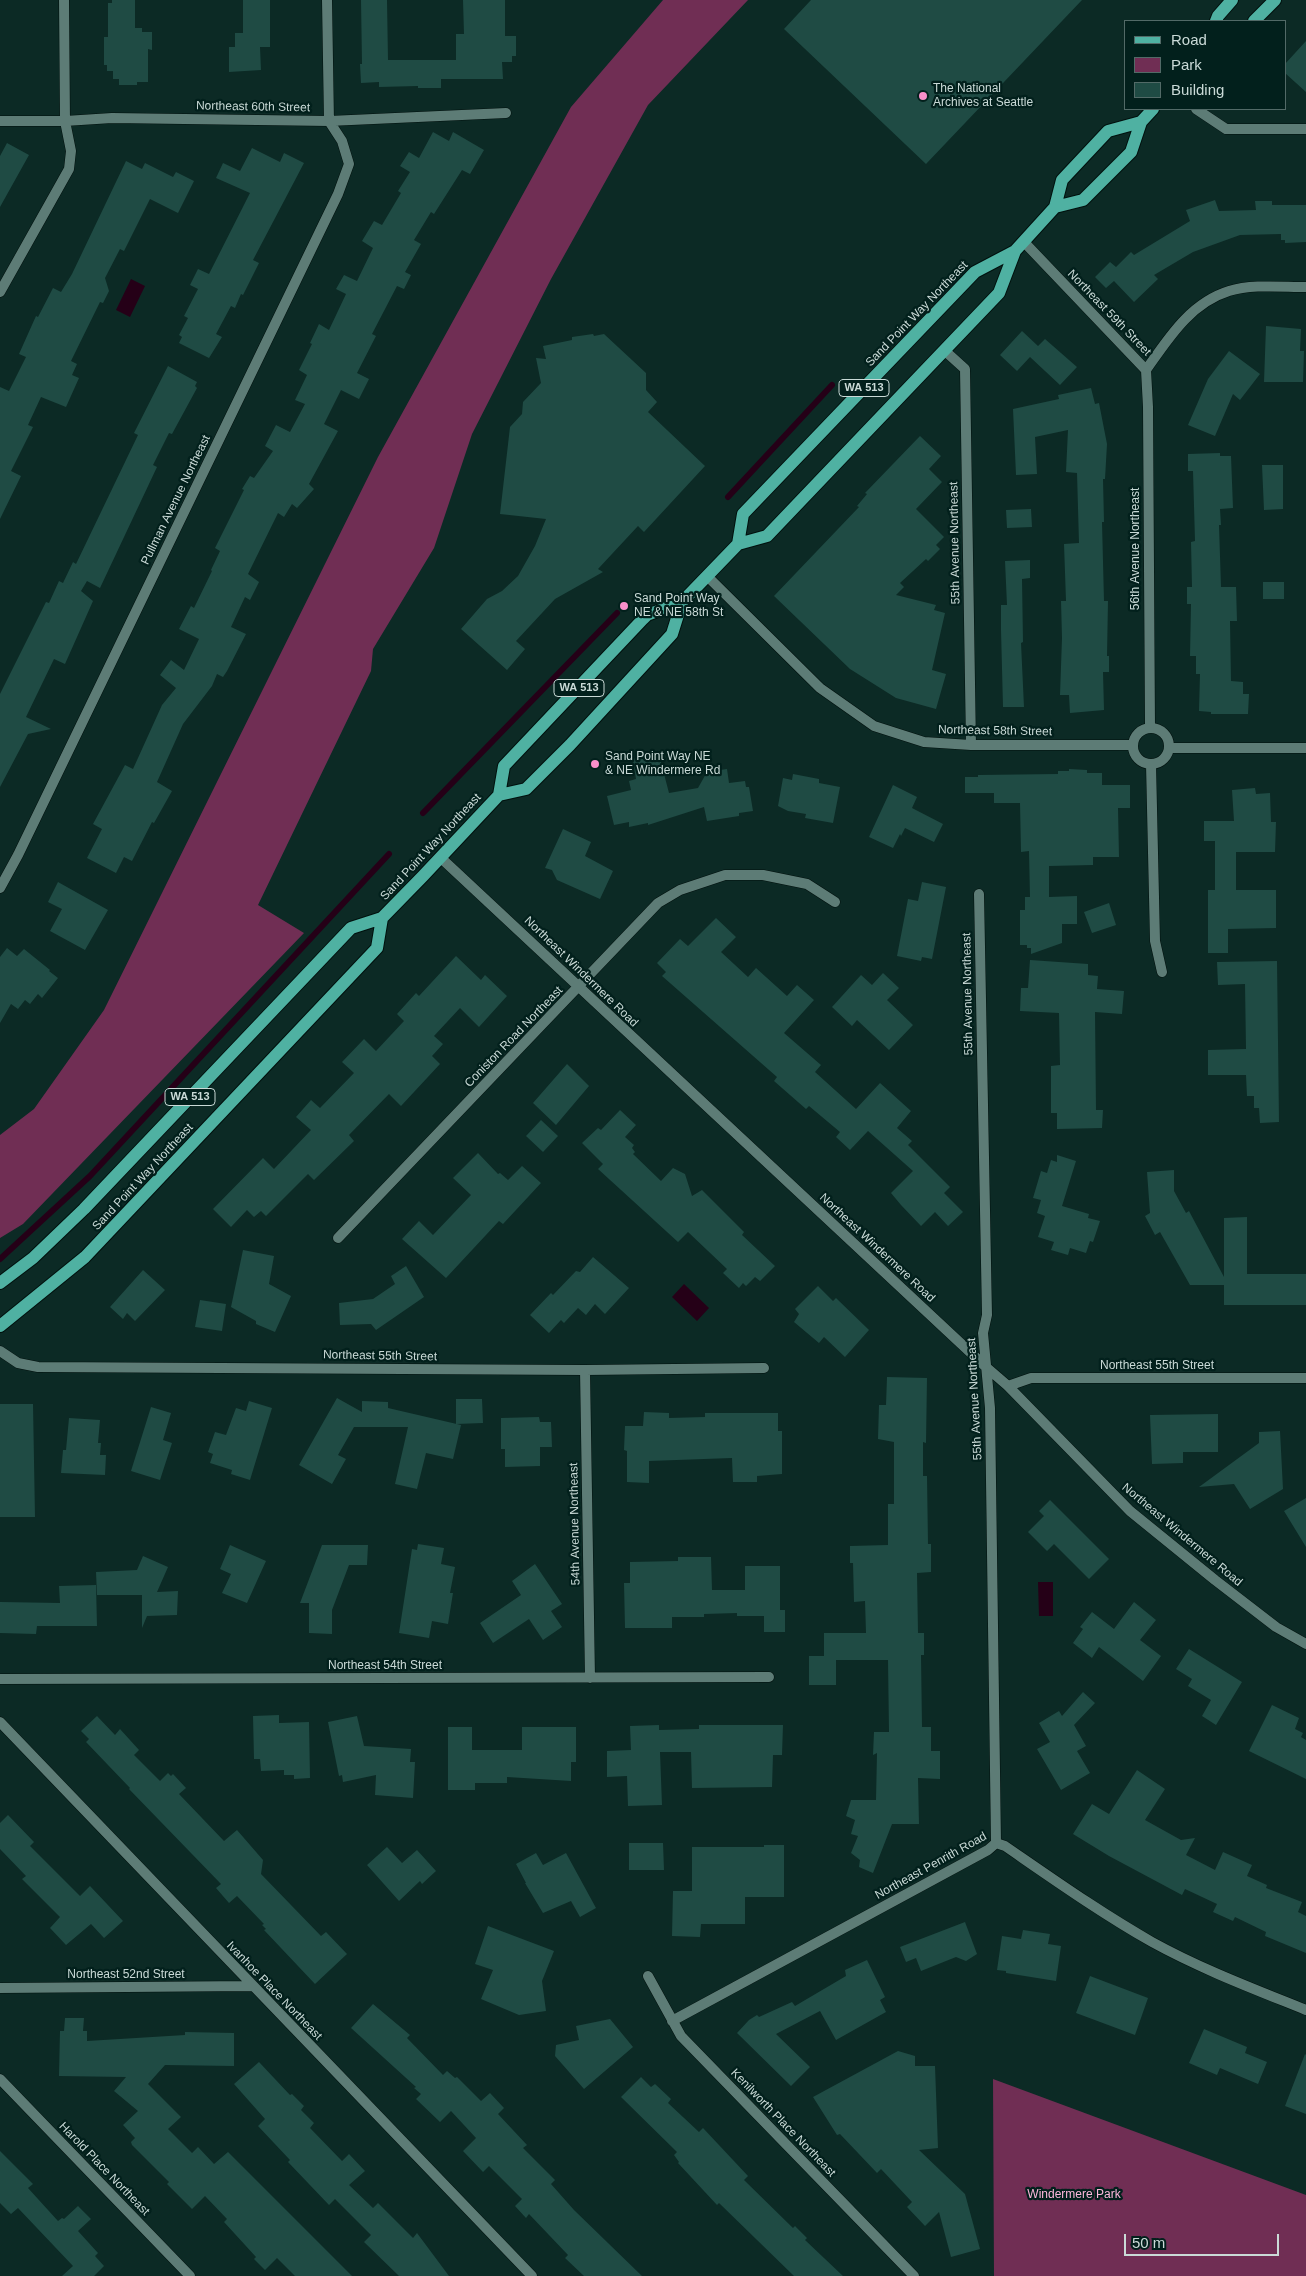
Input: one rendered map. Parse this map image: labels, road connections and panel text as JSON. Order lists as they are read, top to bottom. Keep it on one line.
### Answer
{"streets":{"main road":["Sand Point Way Northeast","WA 513"],"street":["Northeast 60th Street","Northeast 59th Street","Pullman Avenue Northeast","55th Avenue Northeast","56th Avenue Northeast","Northeast 58th Street","Northeast Windermere Road","Coniston Road Northeast","Northeast 55th Street","54th Avenue Northeast","Northeast 54th Street","Northeast Penrith Road","Northeast 52nd Street","Ivanhoe Place Northeast","Kenilworth Place Northeast","Harold Place Northeast"]},"crossings":[["Northeast 60th Street","Pullman Avenue Northeast"],["Northeast 59th Street","Sand Point Way Northeast"],["Northeast 59th Street","56th Avenue Northeast"],["Sand Point Way Northeast","55th Avenue Northeast"],["Sand Point Way Northeast","Northeast 58th Street"],["Sand Point Way Northeast","Northeast Windermere Road"],["55th Avenue Northeast","Northeast 58th Street"],["55th Avenue Northeast","Northeast Windermere Road"],["55th Avenue Northeast","Northeast Penrith Road"],["56th Avenue Northeast","Northeast 58th Street"],["Northeast Windermere Road","Coniston Road Northeast"],["Northeast Windermere Road","Northeast 55th Street"],["Northeast 55th Street","54th Avenue Northeast"],["54th Avenue Northeast","Northeast 54th Street"],["Northeast Penrith Road","Kenilworth Place Northeast"],["Northeast 52nd Street","Ivanhoe Place Northeast"]],"parks":["Windermere Park"],"places":["The National Archives at Seattle","Sand Point Way NE & NE 58th St","Sand Point Way NE & NE Windermere Rd"],"legend":["Road","Park","Building"],"scale_bar":"50 m"}
